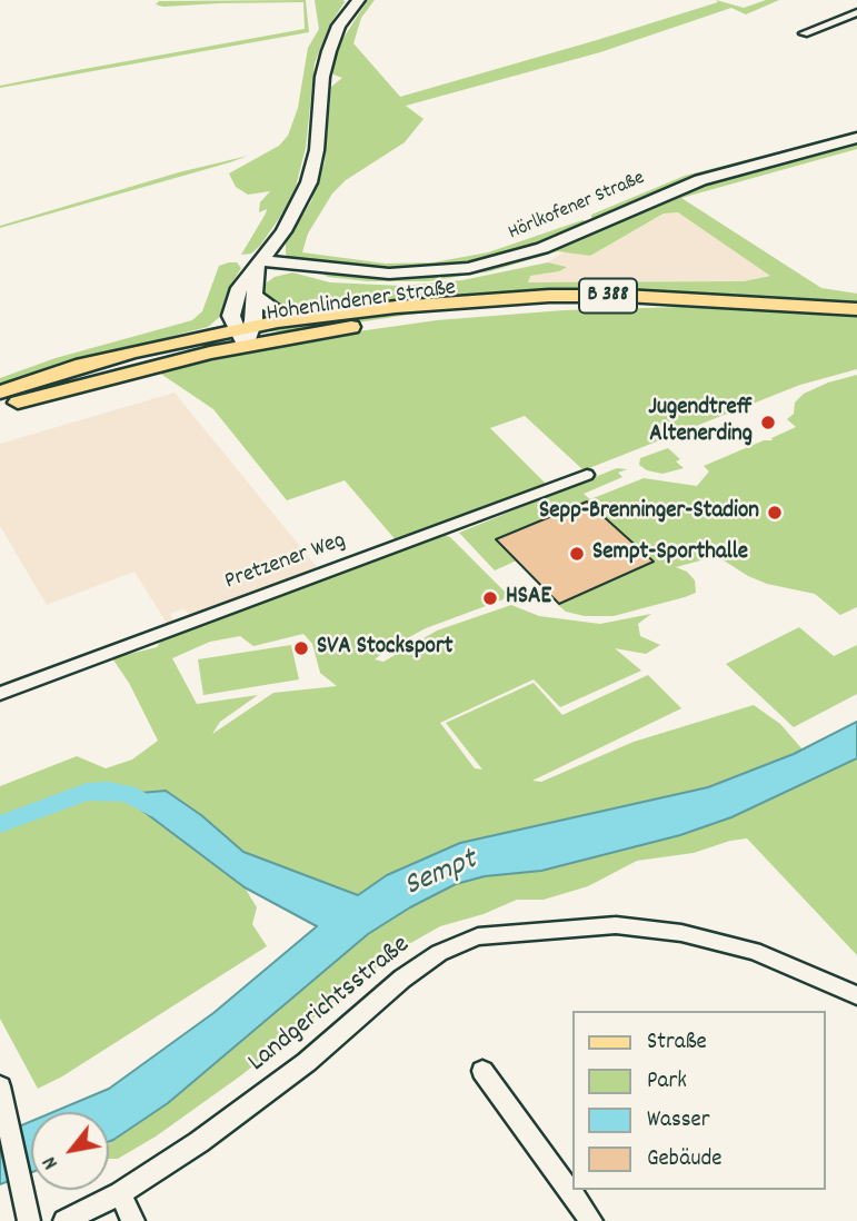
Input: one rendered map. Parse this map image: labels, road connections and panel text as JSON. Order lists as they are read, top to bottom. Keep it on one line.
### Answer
{"streets":{"main road":["B 388","Hohenlindener Straße"],"street":["Hörlkofener Straße","Pretzener Weg","Landgerichtsstraße"]},"crossings":[["B 388","Hohenlindener Straße"]],"water":["Sempt"],"places":["Jugendtreff Altenerding","Sepp-Brenninger-Stadion","Sempt-Sporthalle","HSAE","SVA Stocksport"],"legend":["Straße","Park","Wasser","Gebäude"],"north":"bottom left"}
